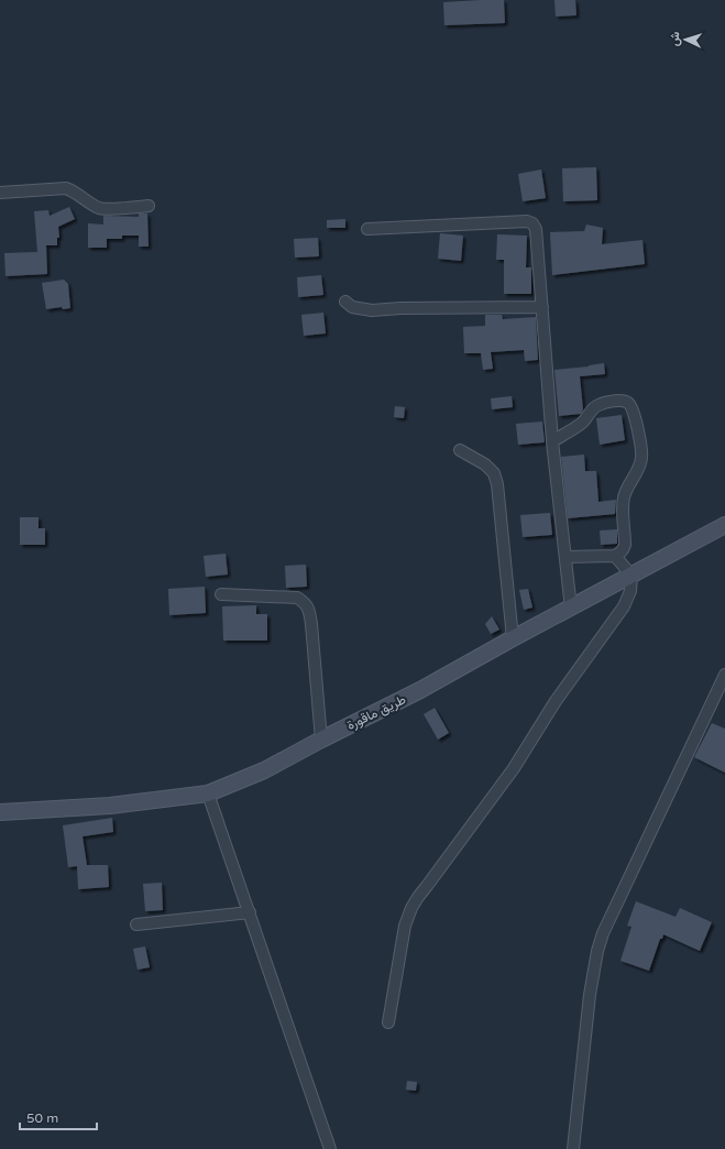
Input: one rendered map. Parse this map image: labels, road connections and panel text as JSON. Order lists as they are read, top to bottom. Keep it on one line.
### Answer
{"streets":{"street":["طريق ماقورة"]},"scale_bar":"50 m","north":"left"}
